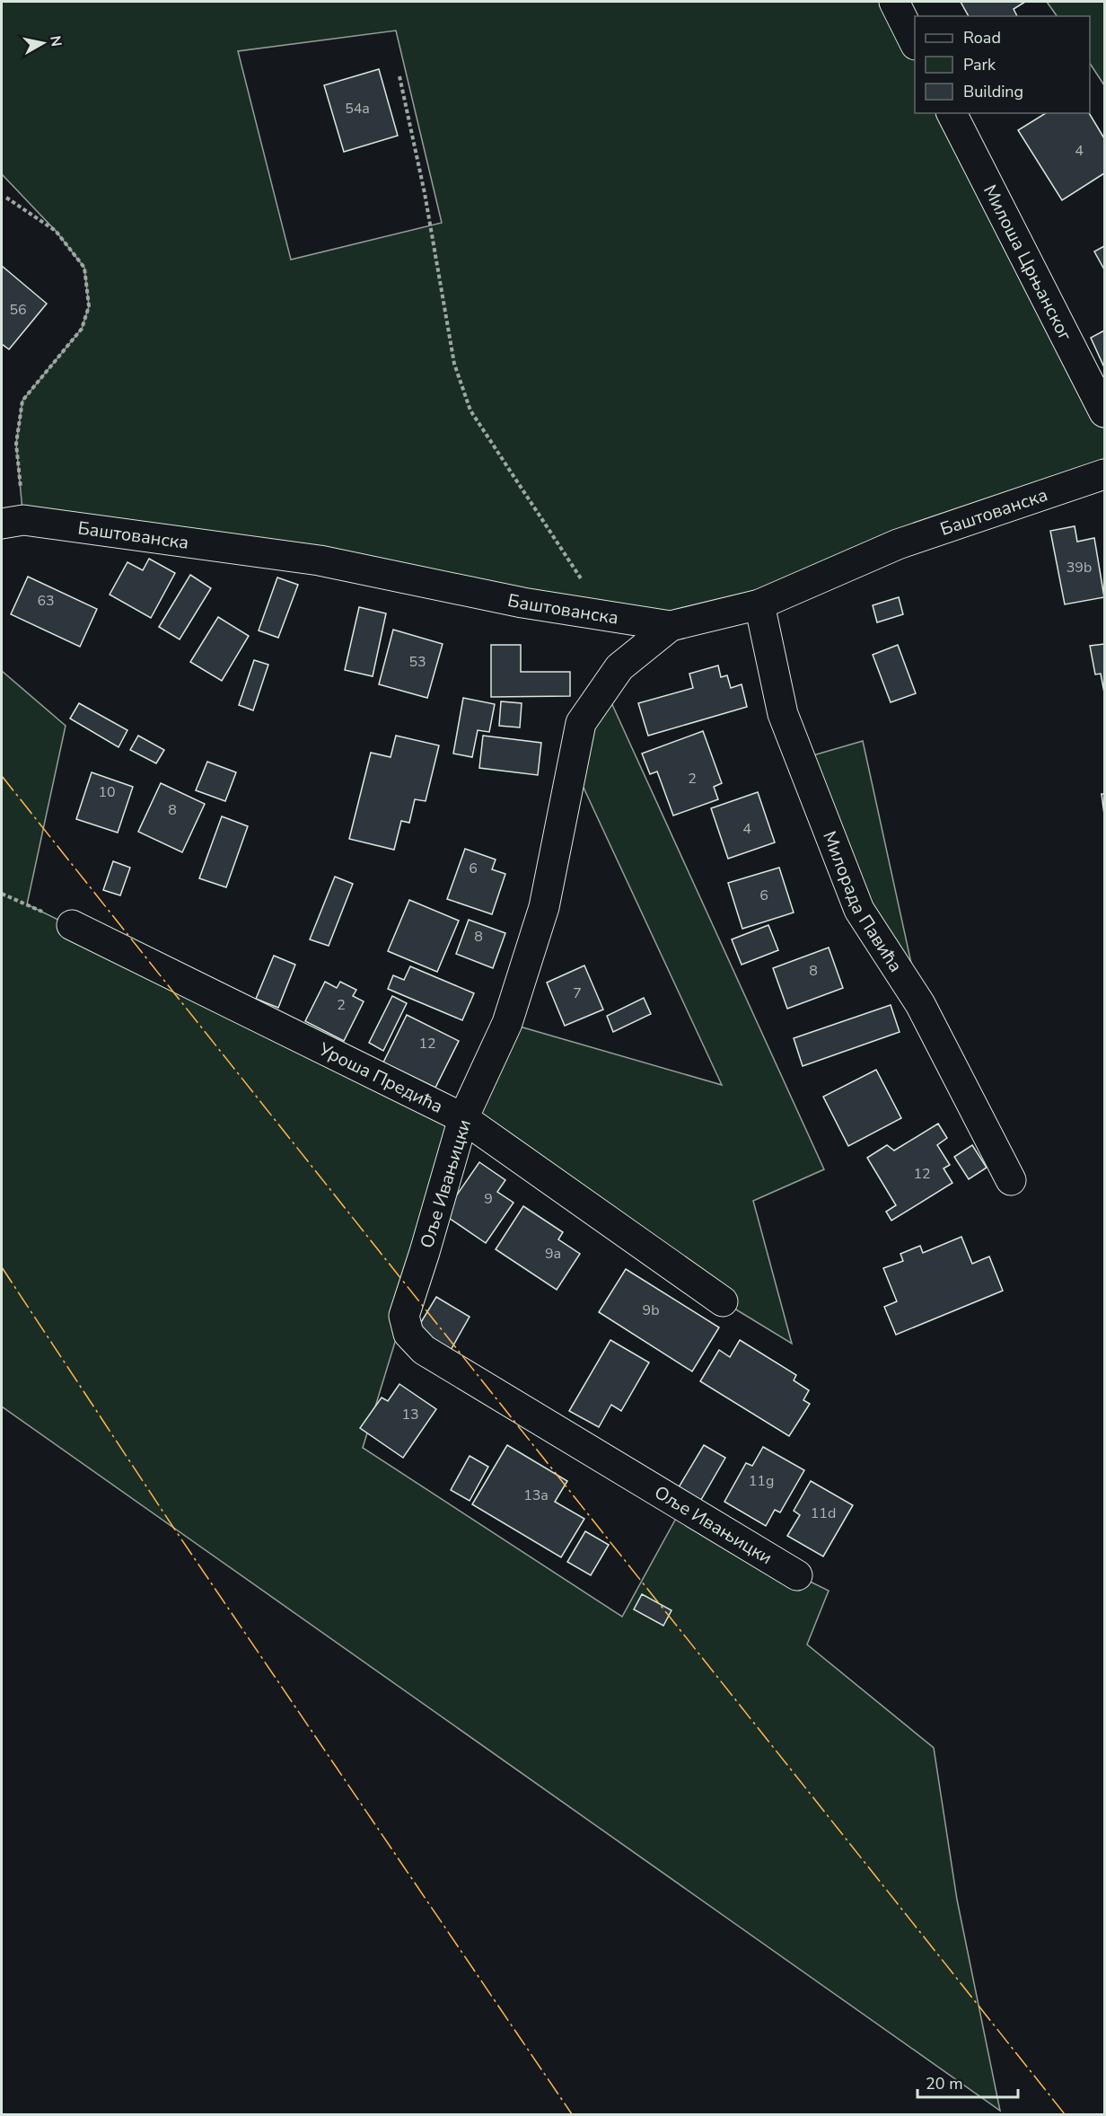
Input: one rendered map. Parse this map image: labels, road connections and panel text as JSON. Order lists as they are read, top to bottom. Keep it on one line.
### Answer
{"streets":{"street":["Милоша Црњанског","Баштованска","Милорада Павића","Уроша Предића","Оље Ивањицки"]},"crossings":[["Баштованска","Милорада Павића"],["Баштованска","Оље Ивањицки"],["Уроша Предића","Оље Ивањицки"]],"house_numbers":["54a","4","56","39b","63","53","2","10","8","4","6","6","8","8","7","2","12","12","9","9a","9b","13","11g","13a","11d"],"legend":["Road","Park","Building"],"scale_bar":"20 m","north":"right"}
